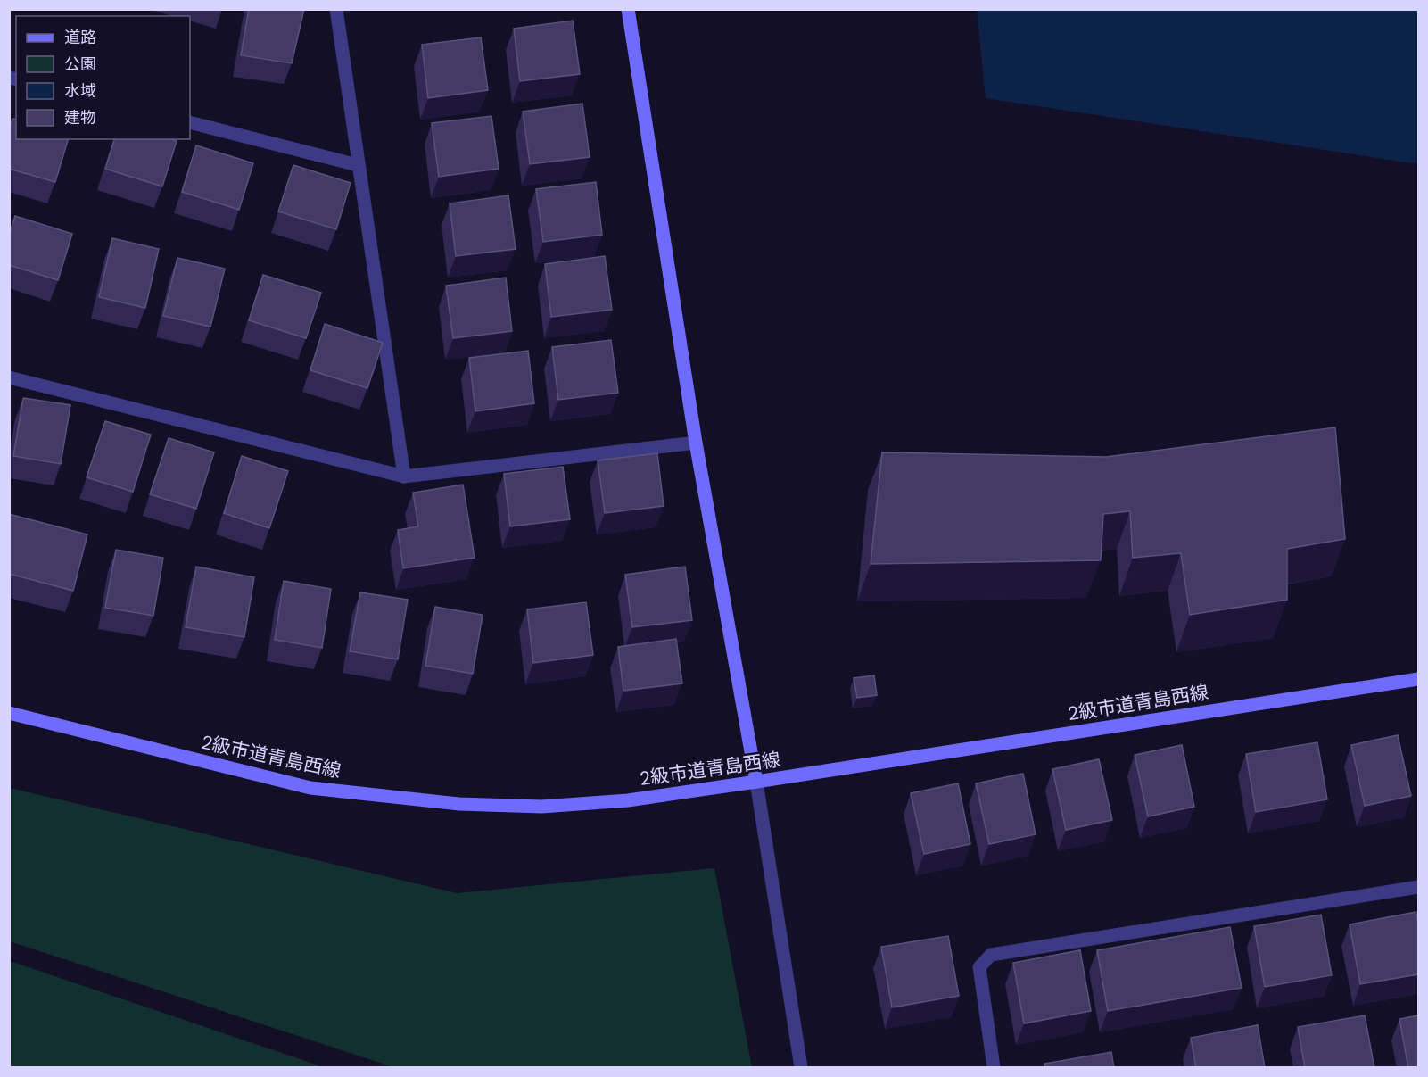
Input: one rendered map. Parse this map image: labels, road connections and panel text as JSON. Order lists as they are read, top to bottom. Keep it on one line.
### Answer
{"streets":{"street":["2級市道青島西線"]},"legend":["道路","公園","水域","建物"]}
